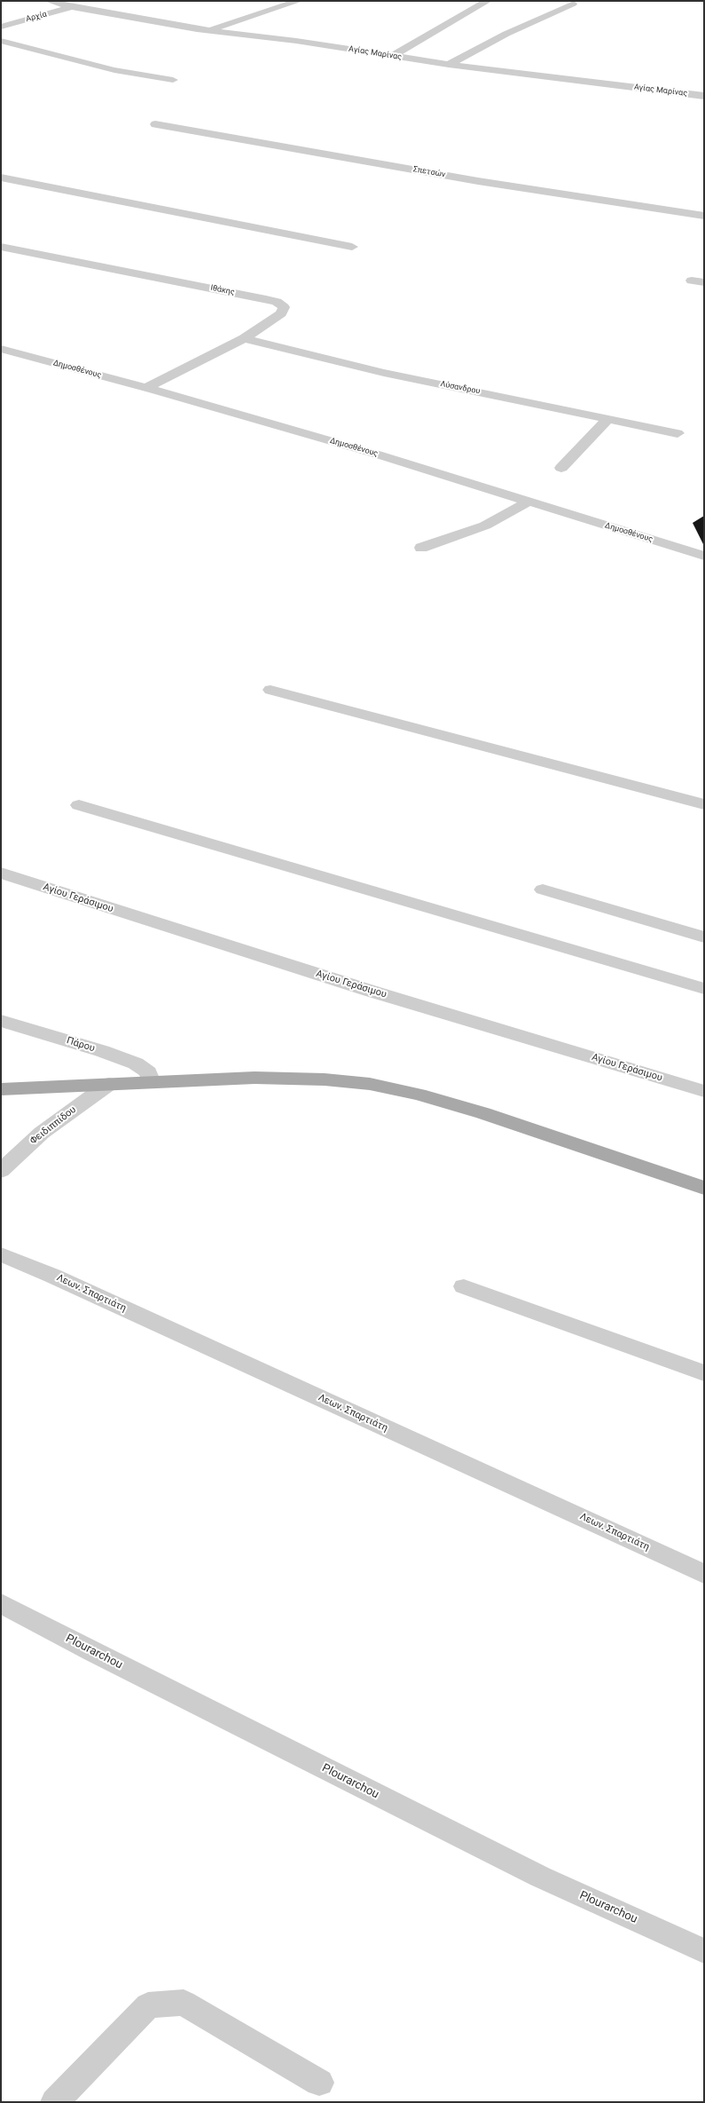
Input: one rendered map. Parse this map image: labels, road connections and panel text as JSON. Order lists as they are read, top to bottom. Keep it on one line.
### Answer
{"streets":{"street":["Αρχία","Αγίας Μαρίνας","Σπετσών","Ιθάκης","Δημοσθένους","Λύσανδρου","Αγίου Γεράσιμου","Πάρου","Φειδιππίδου","Λεων. Σπαρτιάτη","Plourarchou"]},"crossings":[["Αρχία","Αγίας Μαρίνας"],["Ιθάκης","Δημοσθένους"],["Ιθάκης","Λύσανδρου"]]}
